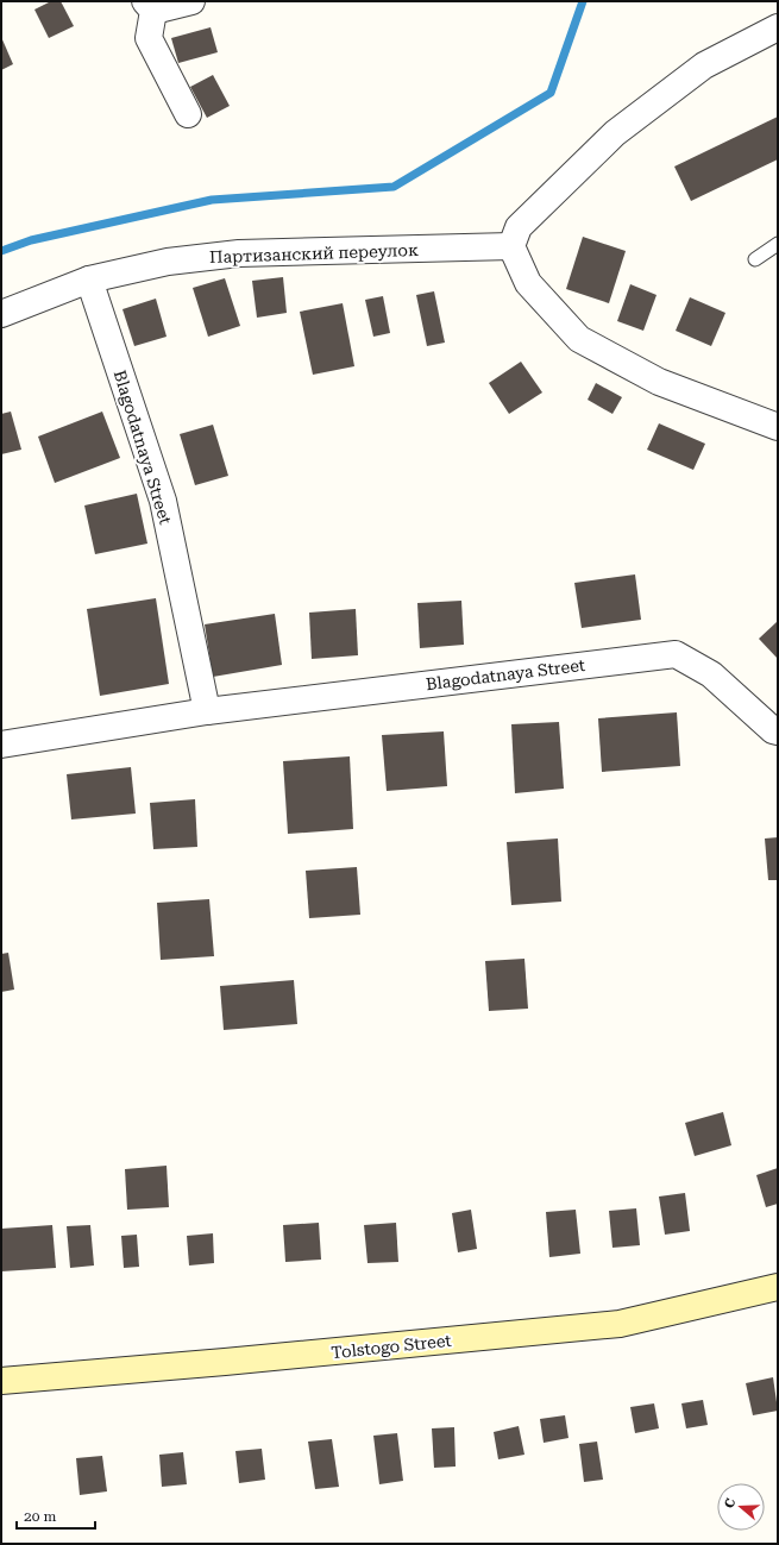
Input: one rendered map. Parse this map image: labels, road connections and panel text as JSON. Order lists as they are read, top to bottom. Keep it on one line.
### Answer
{"streets":{"main road":["Tolstogo Street"],"street":["Партизанский переулок","Blagodatnaya Street"]},"crossings":[["Партизанский переулок","Blagodatnaya Street"]],"scale_bar":"20 m","north":"left"}
